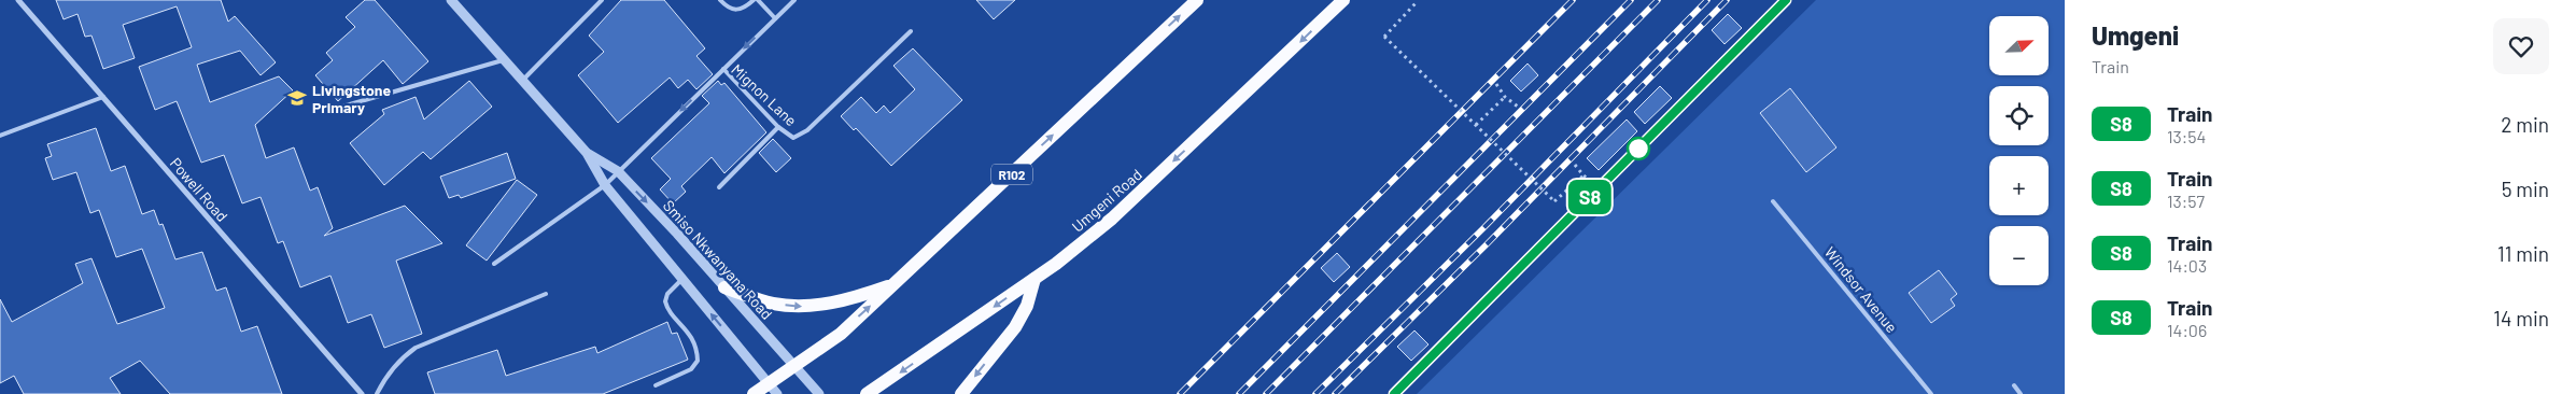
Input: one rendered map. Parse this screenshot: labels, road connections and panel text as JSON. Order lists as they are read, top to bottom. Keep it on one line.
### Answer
{"streets":{"main road":["R102","Umgeni Road"],"street":["Powell Road","Smiso Nkwanyana Road"],"lane":["Mignon Lane","Windsor Avenue"]},"crossings":[["Mignon Lane","Smiso Nkwanyana Road"],["R102","Smiso Nkwanyana Road"]],"places":{"school or university":["Livingstone Primary"]},"north":"top right","page":{"on_map":"S8","heading":["Umgeni","Train"],"map_buttons":["+","−"],"list":[{"mark":"S8","name":"Train","note":"13:54","value":"2 min"},{"mark":"S8","name":"Train","note":"13:57","value":"5 min"},{"mark":"S8","name":"Train","note":"14:03","value":"11 min"},{"mark":"S8","name":"Train","note":"14:06","value":"14 min"}]}}
